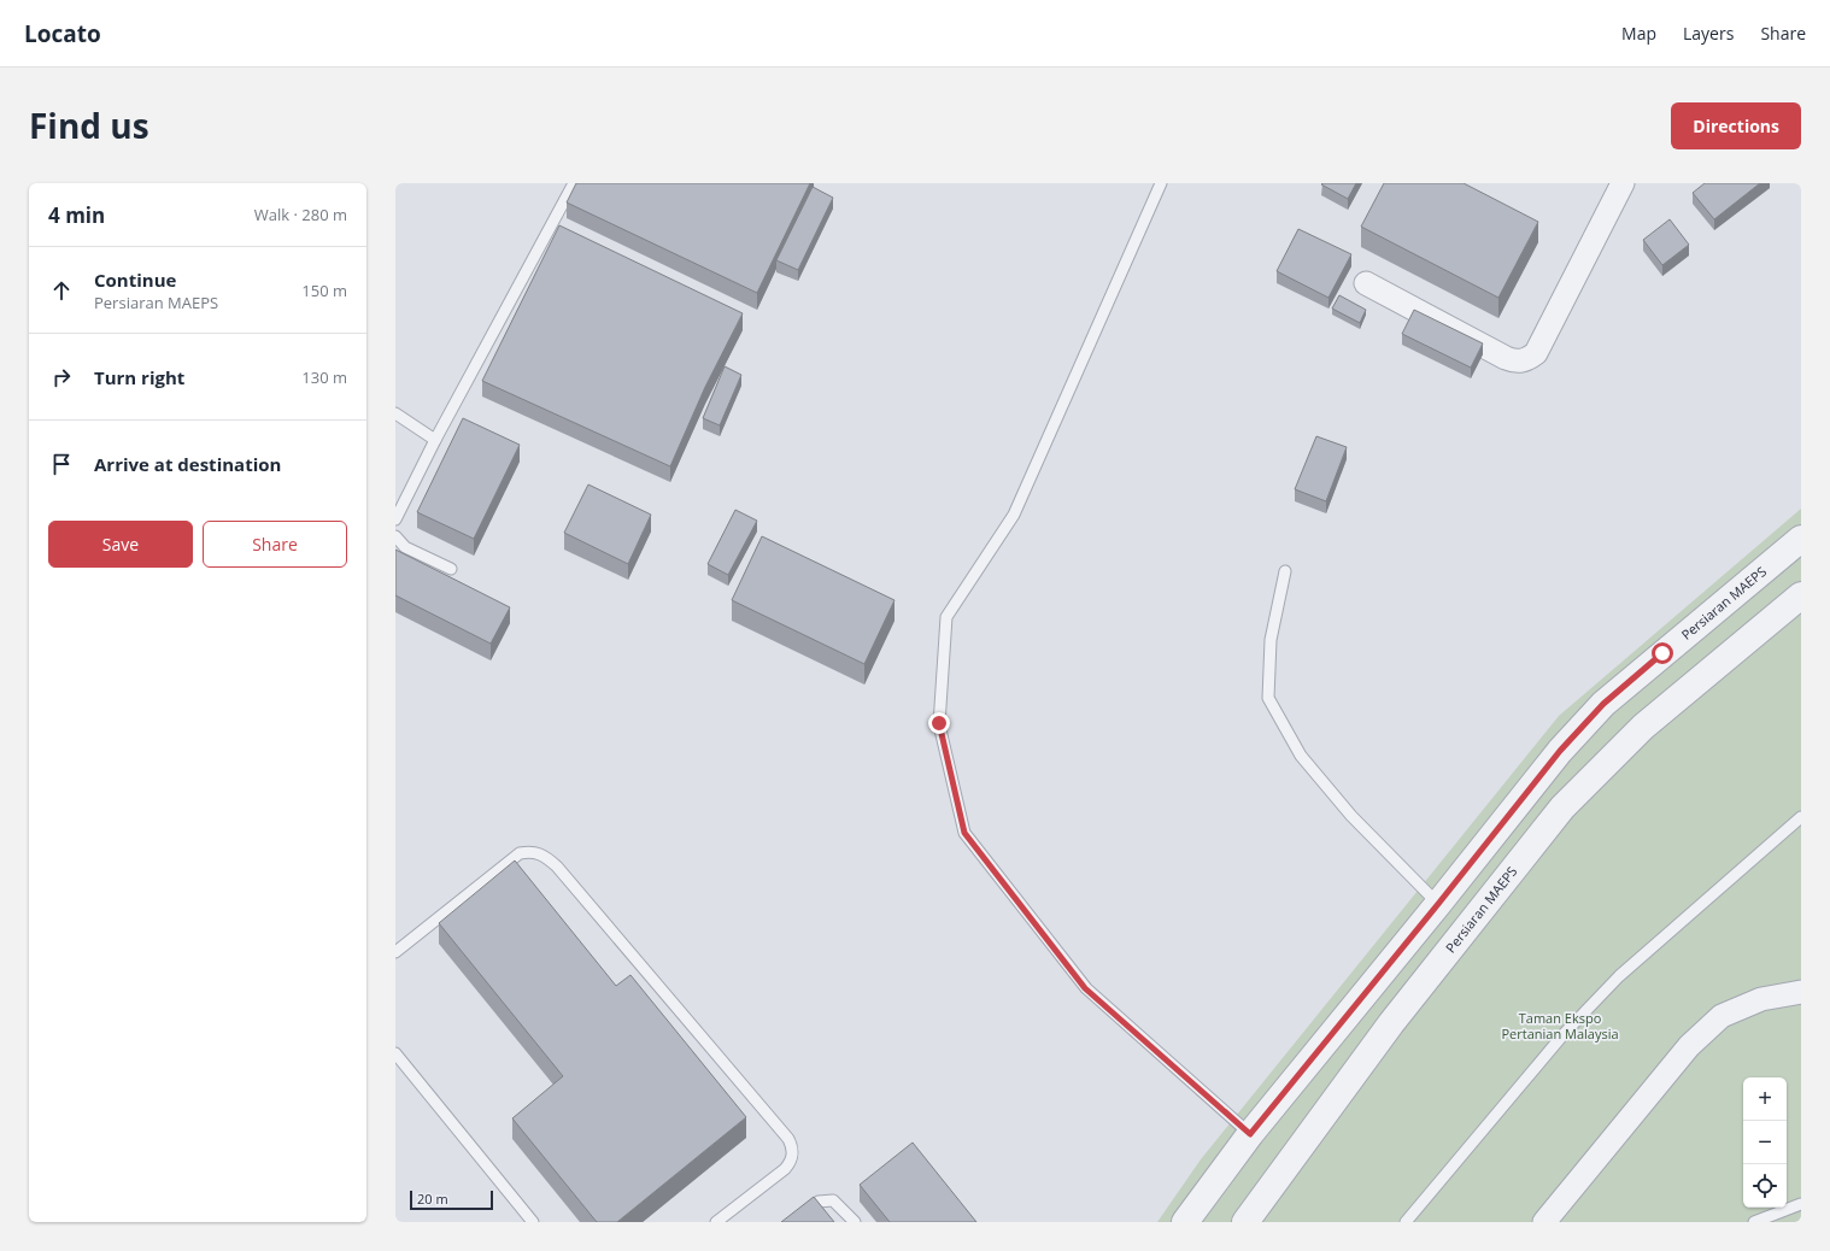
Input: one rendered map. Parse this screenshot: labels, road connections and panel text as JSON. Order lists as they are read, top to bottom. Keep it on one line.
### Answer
{"streets":{"street":["Persiaran MAEPS"]},"parks":["Taman Ekspo Pertanian Malaysia"],"scale_bar":"20 m","page":{"header":"Locato","nav":["Map","Layers","Share"],"title":"Find us","buttons":["Directions",["Save","Share"]],"heading":["4 min","Walk · 280 m"],"list":[["Continue","Persiaran MAEPS","150 m"],["Turn right","130 m"],"Arrive at destination"],"map_buttons":["+","−"],"scale":"20 m"}}
